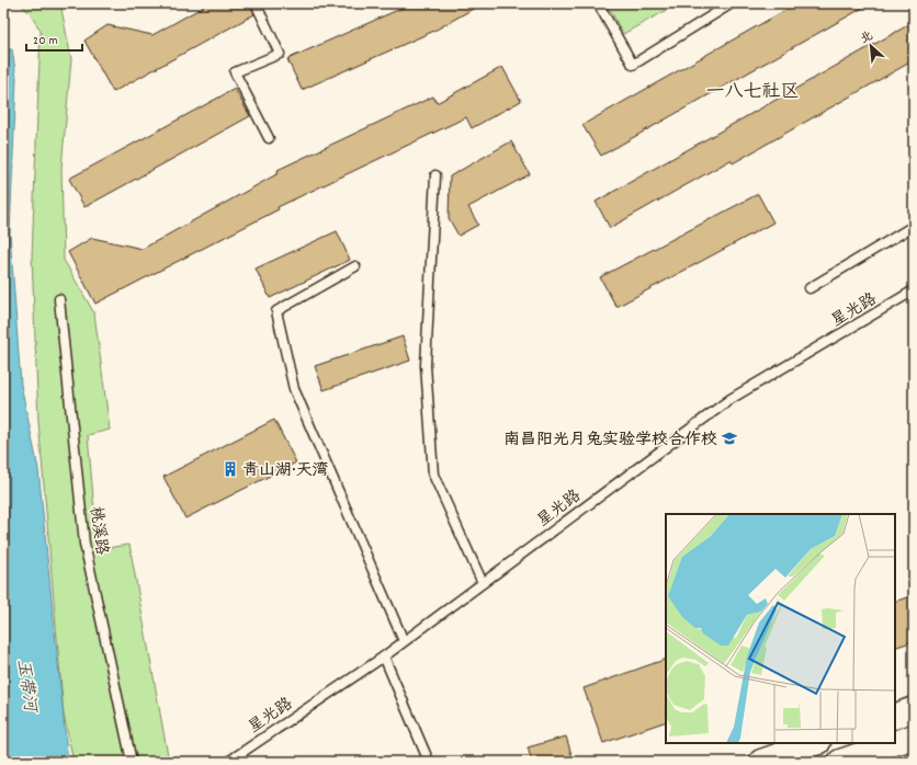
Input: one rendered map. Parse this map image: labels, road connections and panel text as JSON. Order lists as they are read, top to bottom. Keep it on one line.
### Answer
{"streets":{"lane":["星光路","桃溪路"]},"districts":["一八七社区"],"water":["玉带河"],"places":{"school or university":["南昌阳光月兔实验学校合作校"],"building":["青山湖·天湾"]},"scale_bar":"20 m","north":"top left"}
